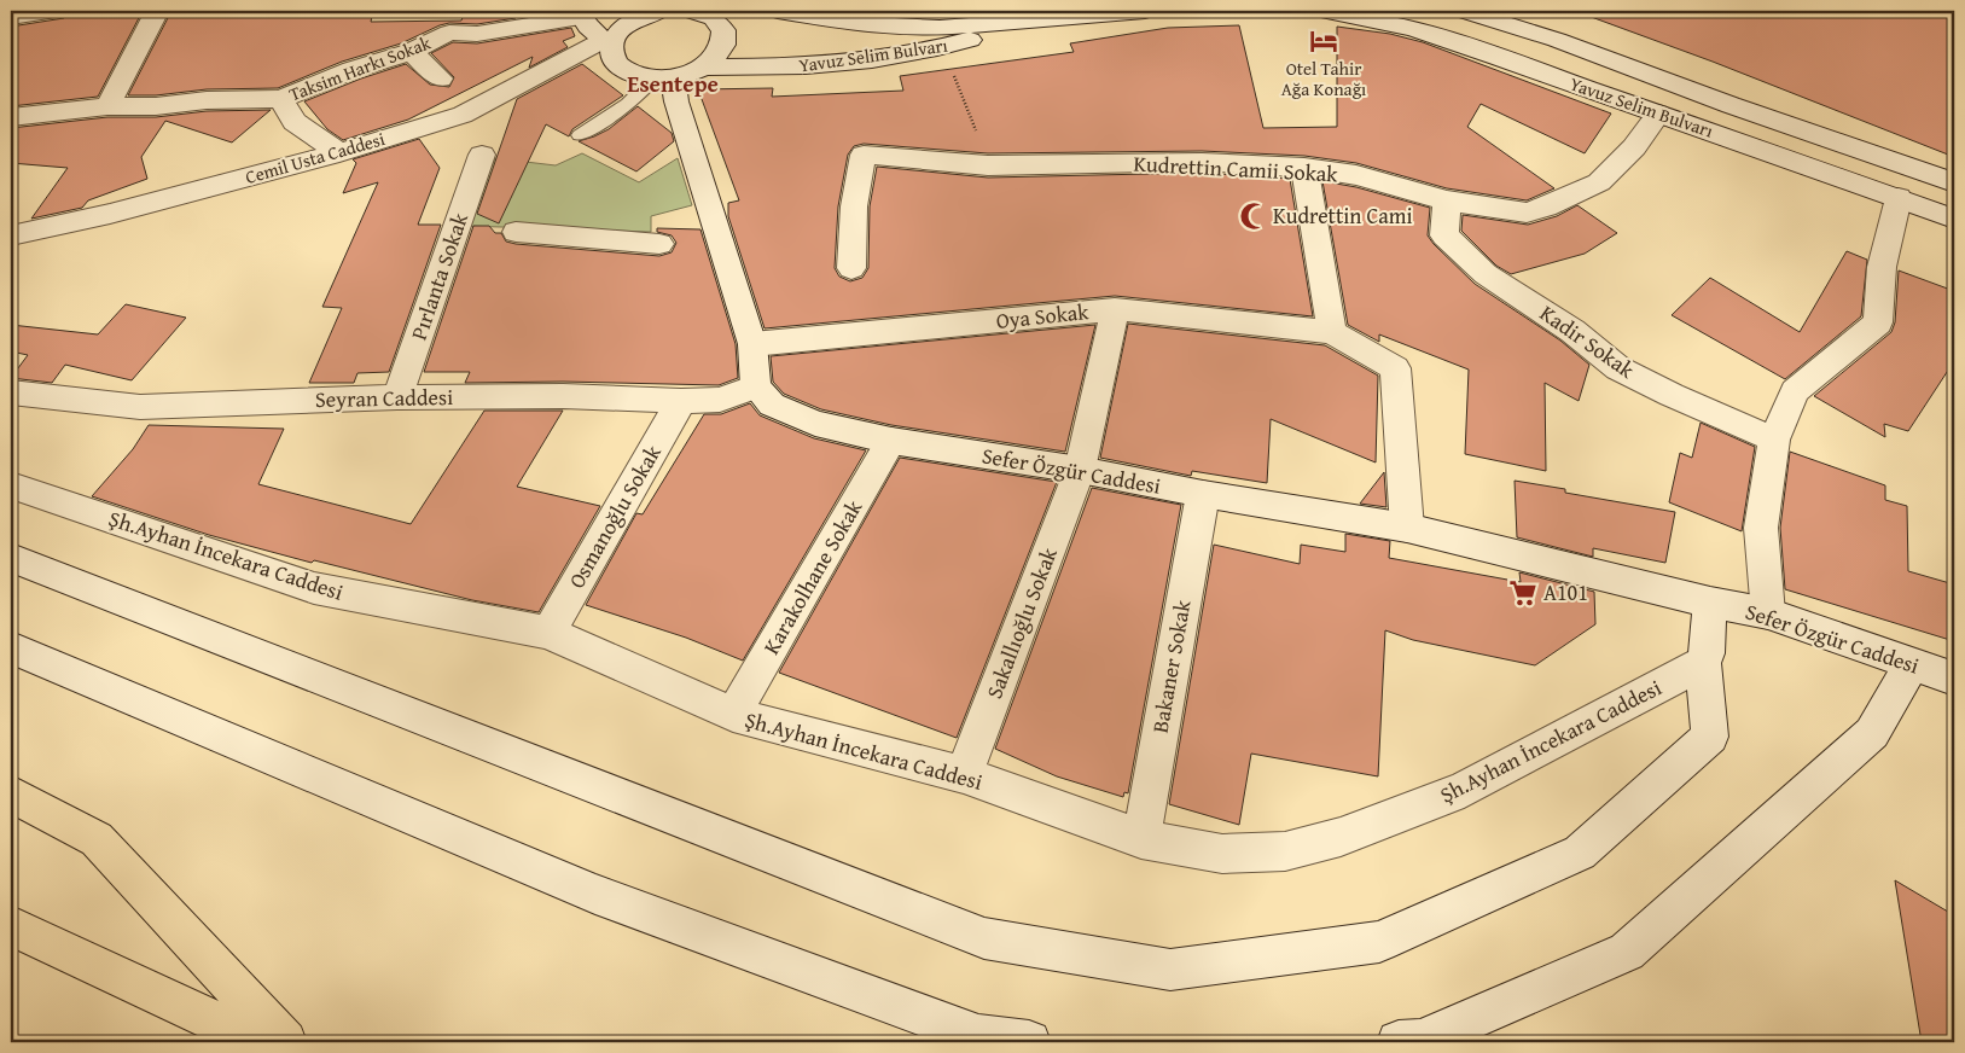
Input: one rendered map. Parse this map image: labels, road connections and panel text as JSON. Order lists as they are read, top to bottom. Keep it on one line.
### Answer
{"streets":{"street":["Yavuz Selim Bulvarı","Taksim Harkı Sokak","Cemil Usta Caddesi","Kudrettin Camii Sokak","Pırlanta Sokak","Oya Sokak","Kadir Sokak","Seyran Caddesi","Sefer Özgür Caddesi","Osmanoğlu Sokak","Şh.Ayhan İncekara Caddesi","Karakolhane Sokak","Sakallıoğlu Sokak","Bakaner Sokak"]},"crossings":[["Yavuz Selim Bulvarı","Kudrettin Camii Sokak"],["Taksim Harkı Sokak","Cemil Usta Caddesi"],["Kudrettin Camii Sokak","Kadir Sokak"],["Pırlanta Sokak","Seyran Caddesi"],["Oya Sokak","Sakallıoğlu Sokak"],["Seyran Caddesi","Sefer Özgür Caddesi"],["Seyran Caddesi","Osmanoğlu Sokak"],["Sefer Özgür Caddesi","Karakolhane Sokak"],["Sefer Özgür Caddesi","Sakallıoğlu Sokak"],["Sefer Özgür Caddesi","Bakaner Sokak"],["Osmanoğlu Sokak","Şh.Ayhan İncekara Caddesi"],["Şh.Ayhan İncekara Caddesi","Karakolhane Sokak"],["Şh.Ayhan İncekara Caddesi","Sakallıoğlu Sokak"],["Şh.Ayhan İncekara Caddesi","Bakaner Sokak"]],"districts":["Esentepe"],"places":{"hotel":["Otel Tahir Ağa Konağı"],"mosque":["Kudrettin Cami"],"supermarket":["A101"]}}
